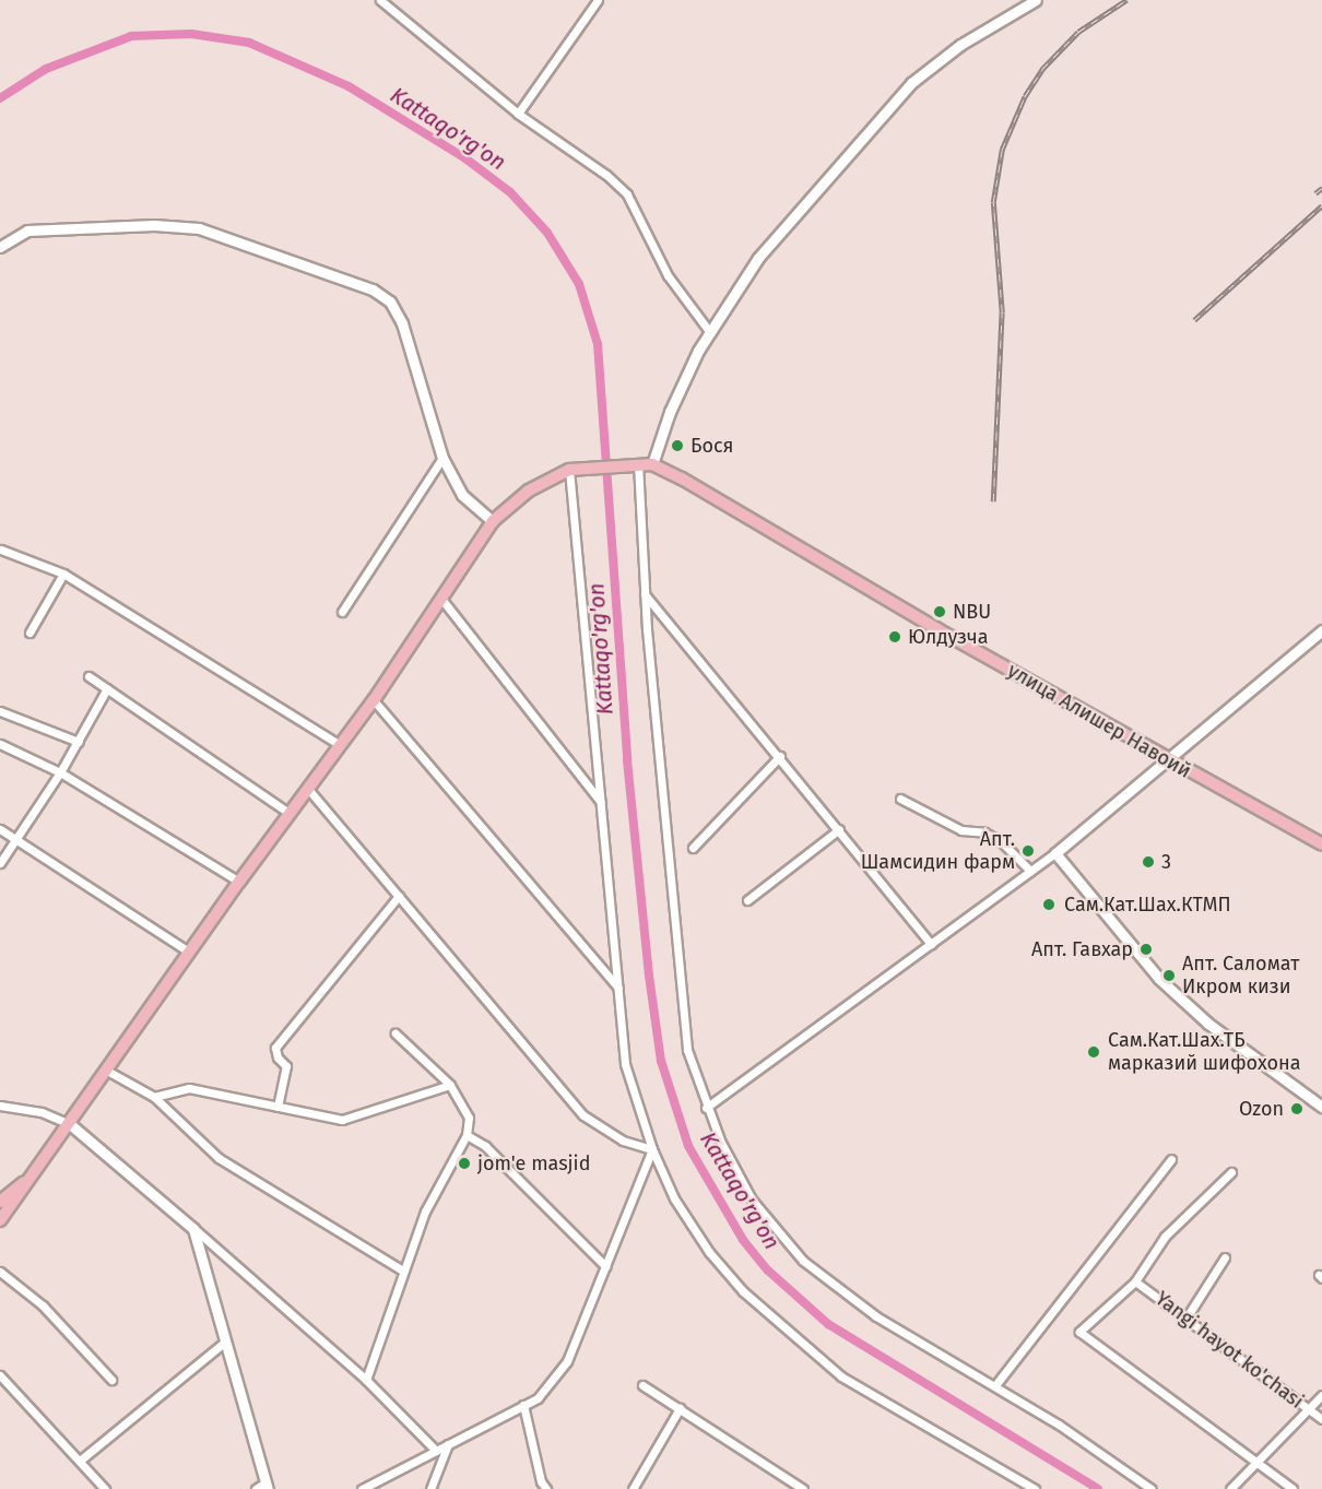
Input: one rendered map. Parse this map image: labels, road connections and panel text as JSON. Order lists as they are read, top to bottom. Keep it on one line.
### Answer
{"streets":{"main road":["улица Алишер Навоий"],"street":["Yangi hayot ko'chasi"]},"water":["Kattaqo'rg'on"],"places":["Бося","NBU","Юлдузча","Апт. Шамсидин фарм","3","Сам.Кат.Шах.КТМП","Апт. Гавхар","Апт. Саломат Икром кизи","Сам.Кат.Шах.ТБ марказий шифохона","Ozon","jom'e masjid"]}
